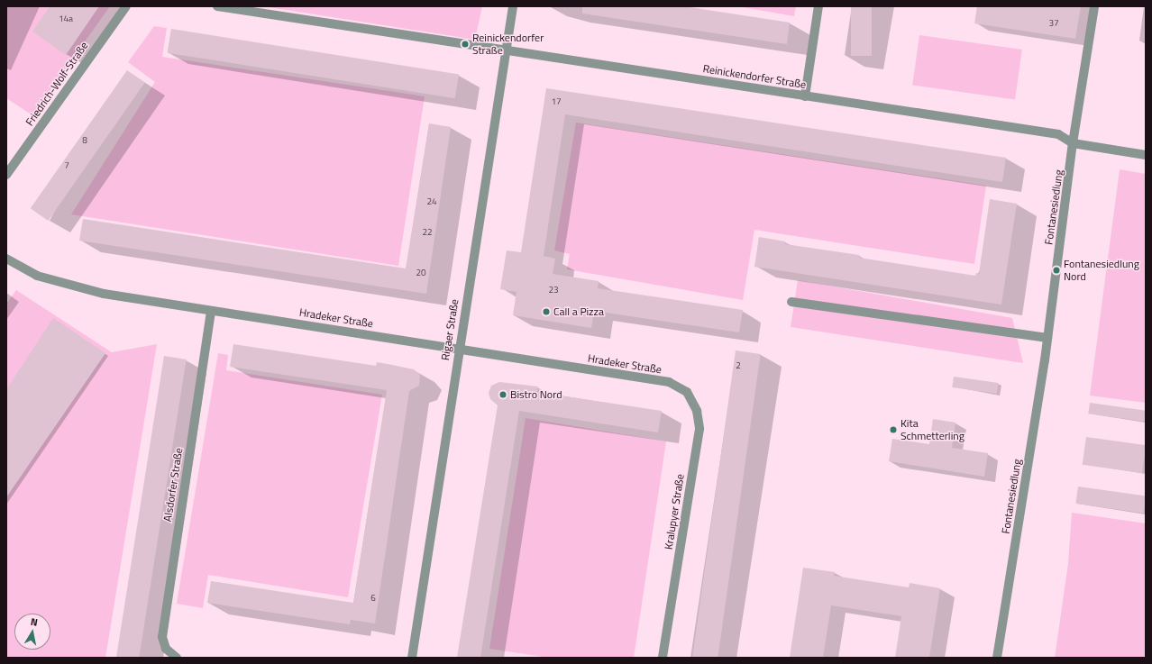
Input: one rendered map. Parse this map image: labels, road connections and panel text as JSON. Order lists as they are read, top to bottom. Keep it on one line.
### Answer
{"streets":{"street":["Reinickendorfer Straße","Friedrich-Wolf-Straße","Fontanesiedlung","Hradeker Straße","Rigaer Straße","Alsdorfer Straße","Kralupyer Straße"]},"crossings":[["Reinickendorfer Straße","Fontanesiedlung"],["Reinickendorfer Straße","Rigaer Straße"],["Hradeker Straße","Rigaer Straße"],["Hradeker Straße","Alsdorfer Straße"],["Hradeker Straße","Kralupyer Straße"]],"places":["Reinickendorfer Straße","Fontanesiedlung Nord","Call a Pizza","Bistro Nord","Kita Schmetterling"],"house_numbers":["14a","37","17","8","7","24","22","20","23","2","6"],"north":"top"}
